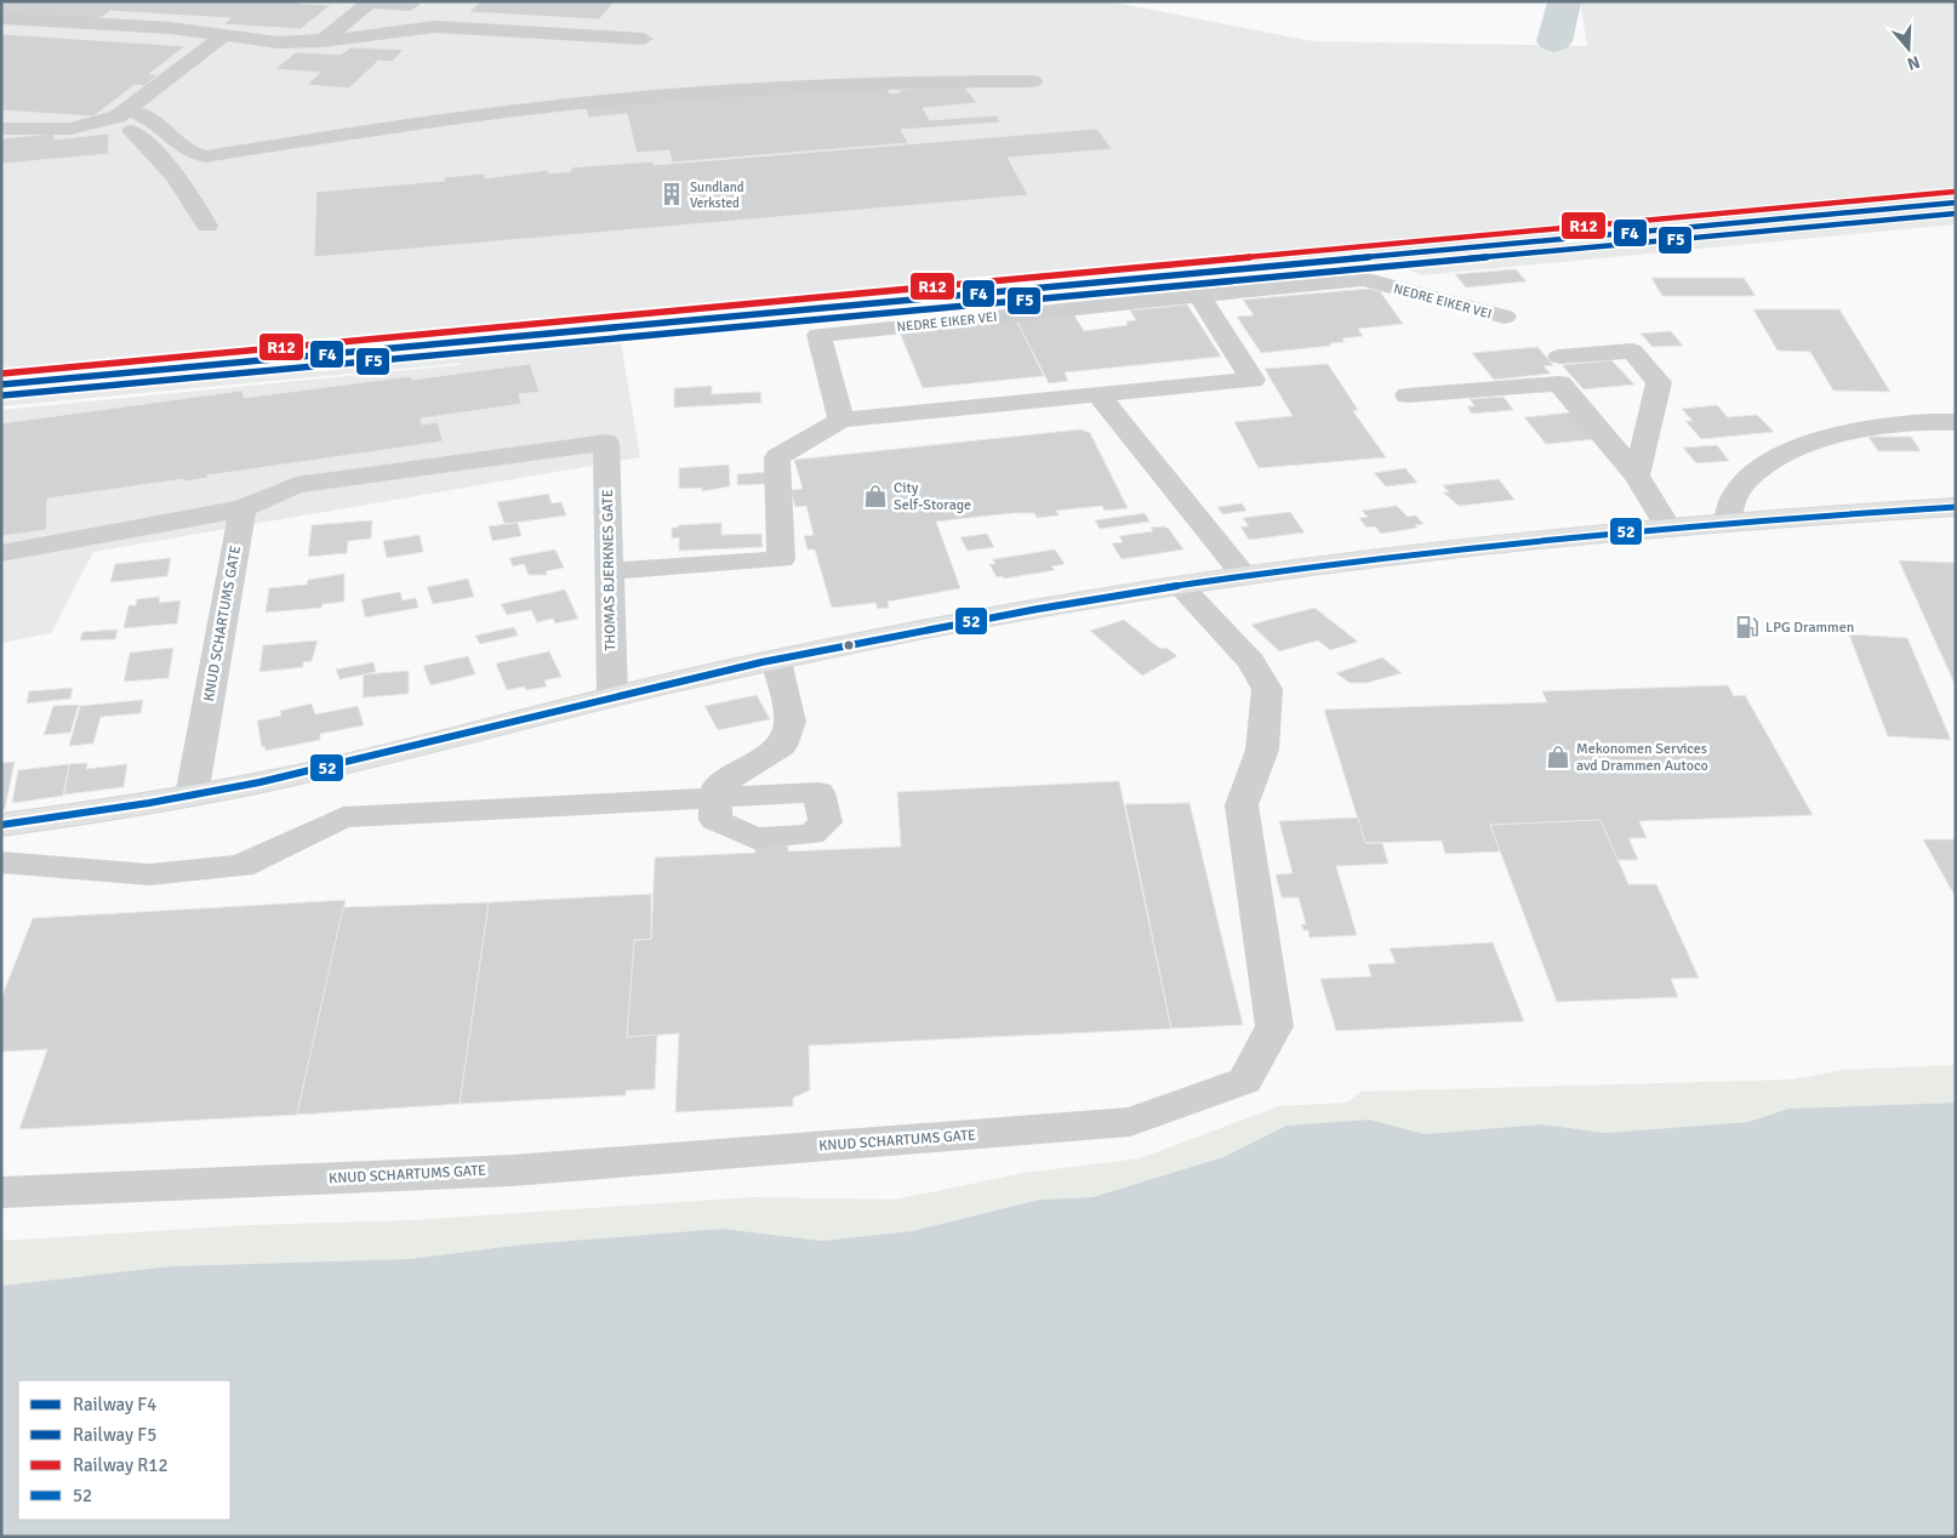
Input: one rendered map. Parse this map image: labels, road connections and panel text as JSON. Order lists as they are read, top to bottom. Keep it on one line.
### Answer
{"streets":{"street":["NEDRE EIKER VEI","THOMAS BJERKNES GATE","KNUD SCHARTUMS GATE"]},"crossings":[["THOMAS BJERKNES GATE","KNUD SCHARTUMS GATE"]],"places":{"building":["Sundland Verksted"],"shop":["City Self-Storage","Mekonomen Services avd Drammen Autoco"],"fuel station":["LPG Drammen"]},"lines":["rail line R12","rail line F4","rail line F5","transit line 52"],"legend":["Railway F4","Railway F5","Railway R12","52"],"north":"bottom"}
